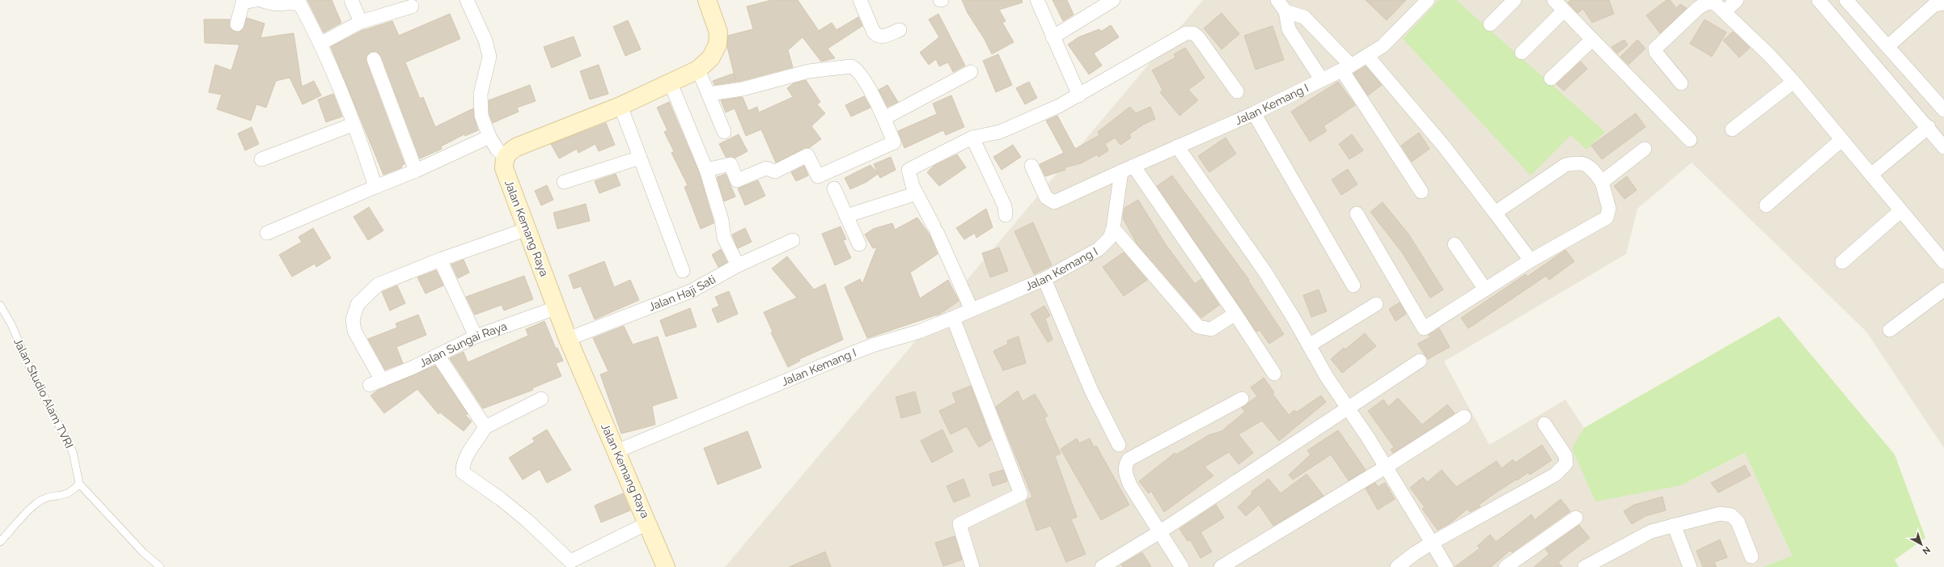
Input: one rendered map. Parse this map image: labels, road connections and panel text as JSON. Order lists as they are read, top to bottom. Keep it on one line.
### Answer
{"streets":{"street":["Jalan Kemang I","Jalan Kemang Raya","Jalan Haji Sati","Jalan Sungai Raya"],"lane":["Jalan Studio Alam TVRI"]},"crossings":[["Jalan Kemang I","Jalan Kemang Raya"],["Jalan Kemang Raya","Jalan Haji Sati"],["Jalan Kemang Raya","Jalan Sungai Raya"]],"north":"bottom right"}
